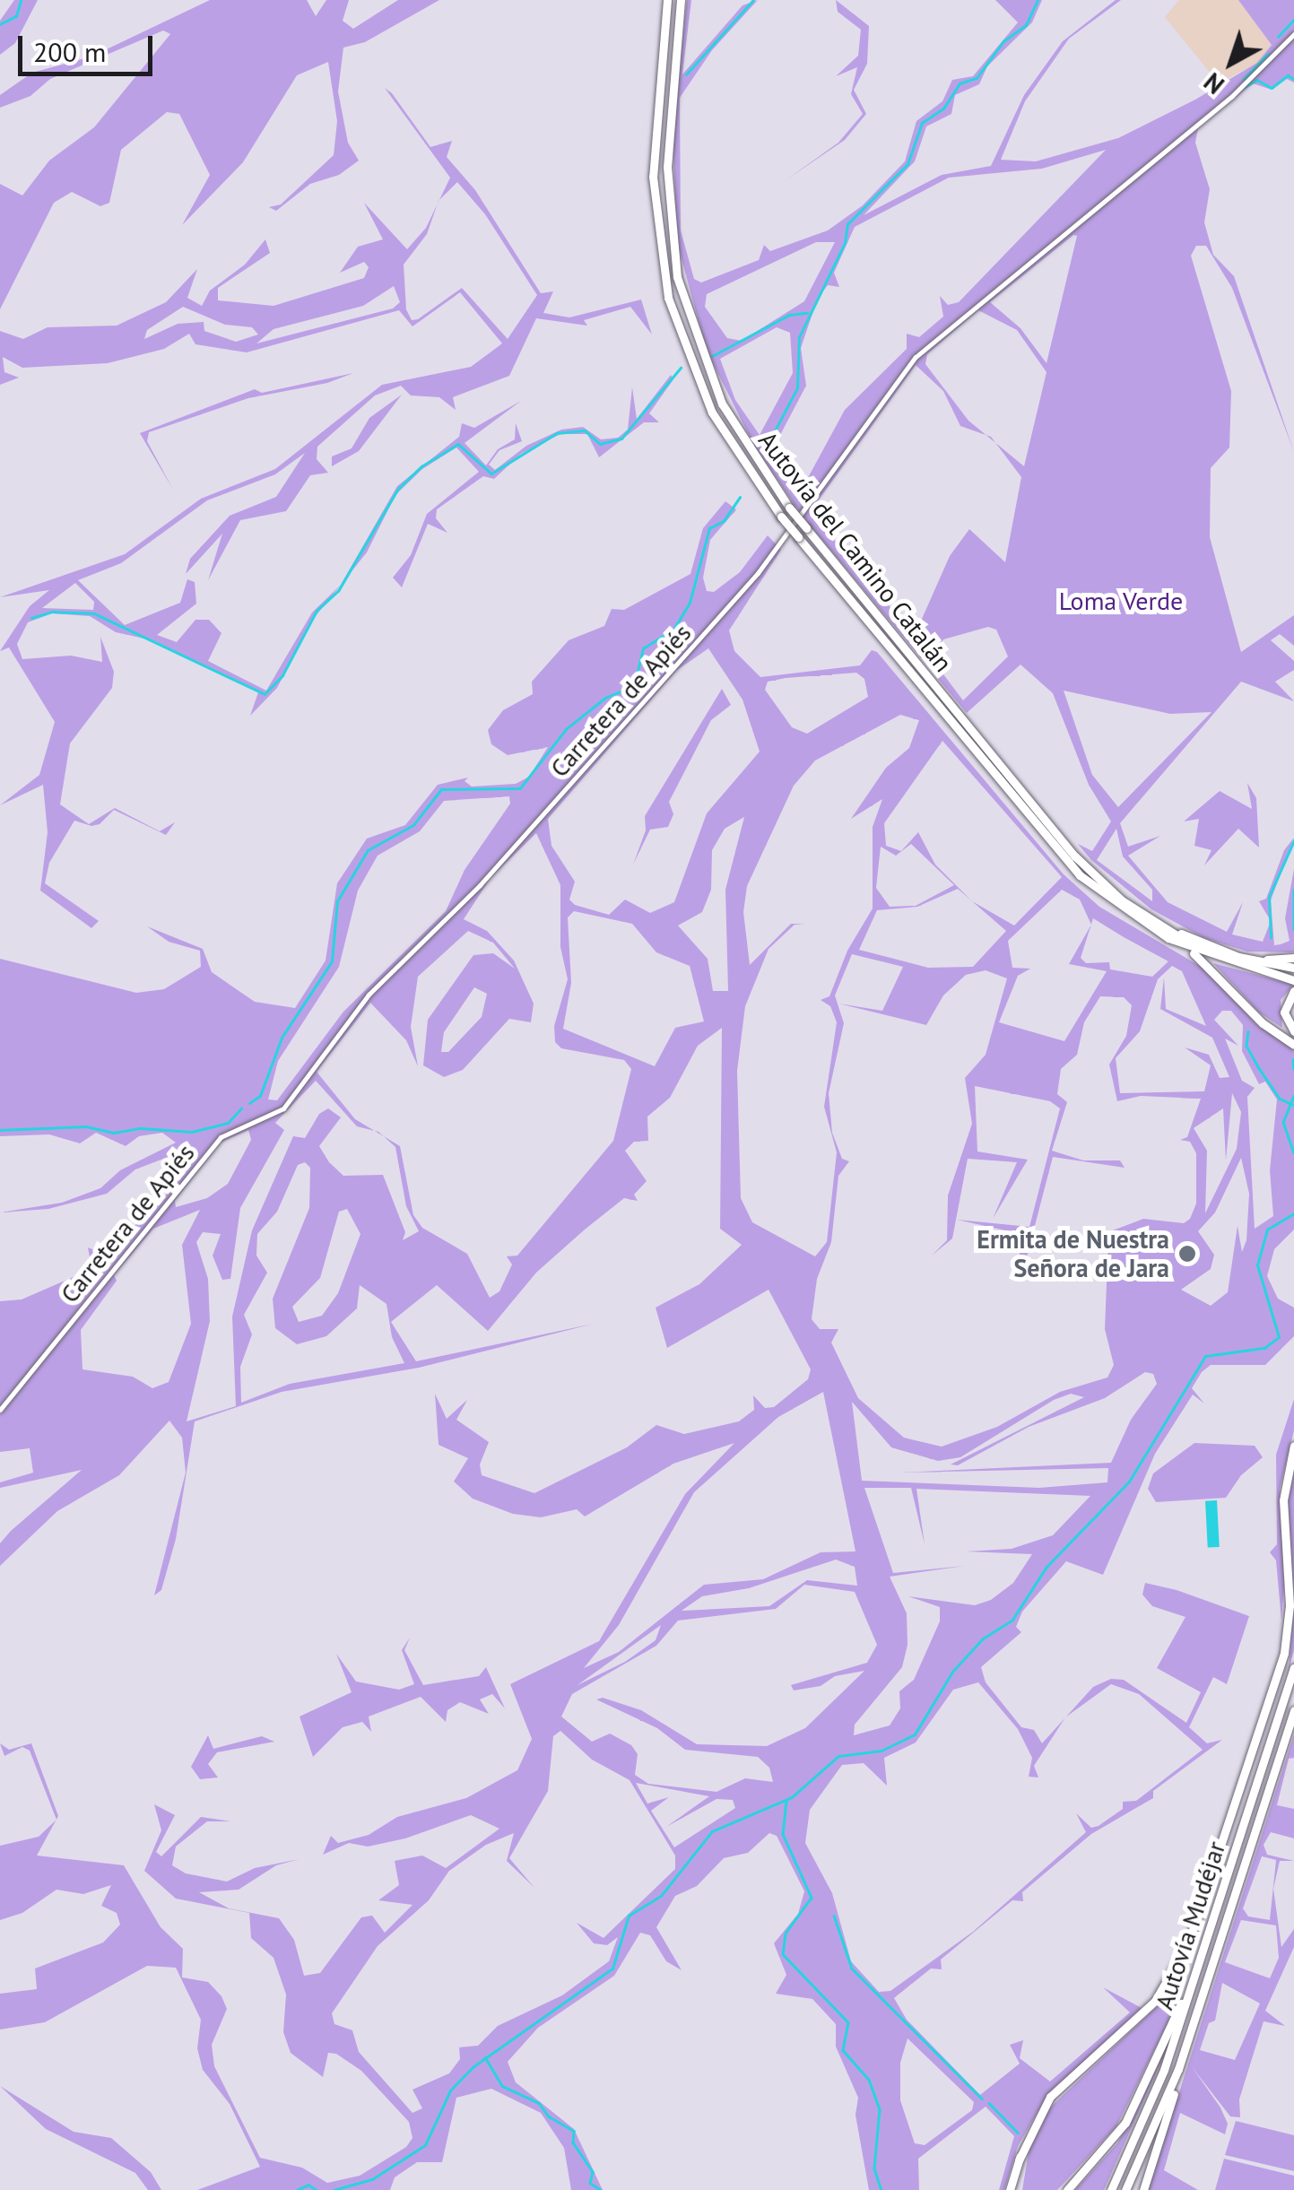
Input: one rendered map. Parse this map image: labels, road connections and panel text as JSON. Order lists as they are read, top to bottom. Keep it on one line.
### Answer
{"streets":{"highway":["Autovía del Camino Catalán","Autovía Mudéjar"],"street":["Carretera de Apiés"]},"parks":["Loma Verde"],"places":["Ermita de Nuestra Señora de Jara"],"scale_bar":"200 m","north":"bottom left"}
